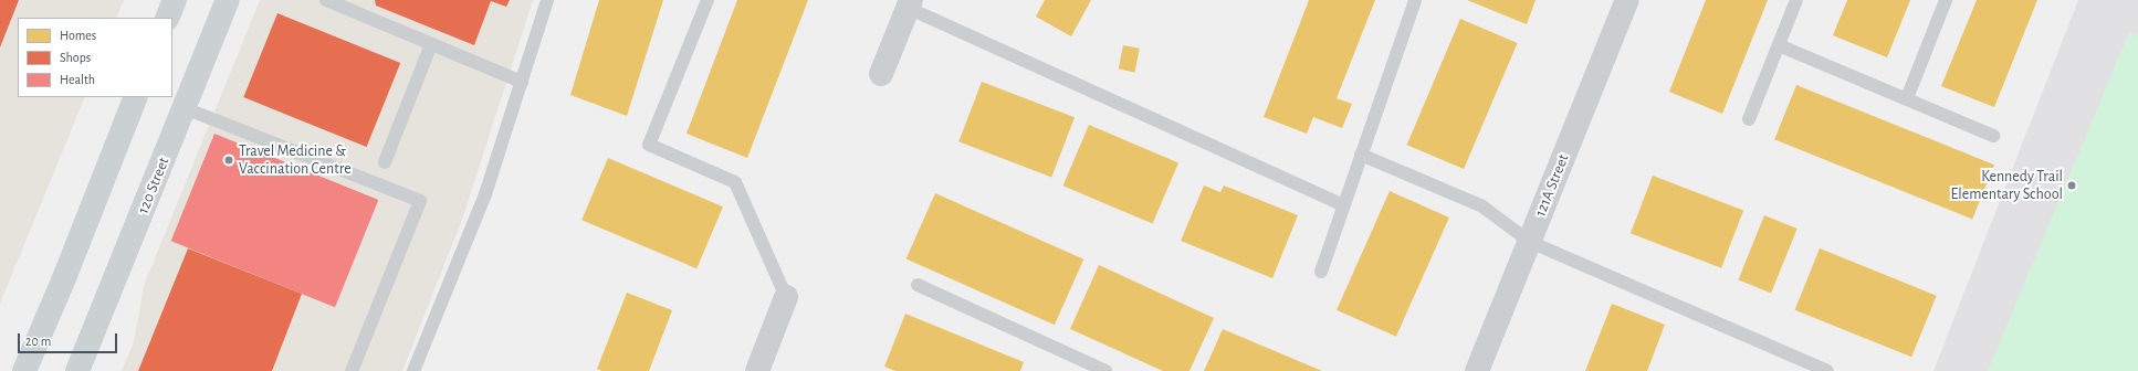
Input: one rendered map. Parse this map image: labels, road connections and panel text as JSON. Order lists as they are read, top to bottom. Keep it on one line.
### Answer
{"streets":{"main road":["120 Street"],"street":["121A Street"]},"places":["Travel Medicine & Vaccination Centre","Kennedy Trail Elementary School"],"legend":["Homes","Shops","Health"],"scale_bar":"20 m"}
